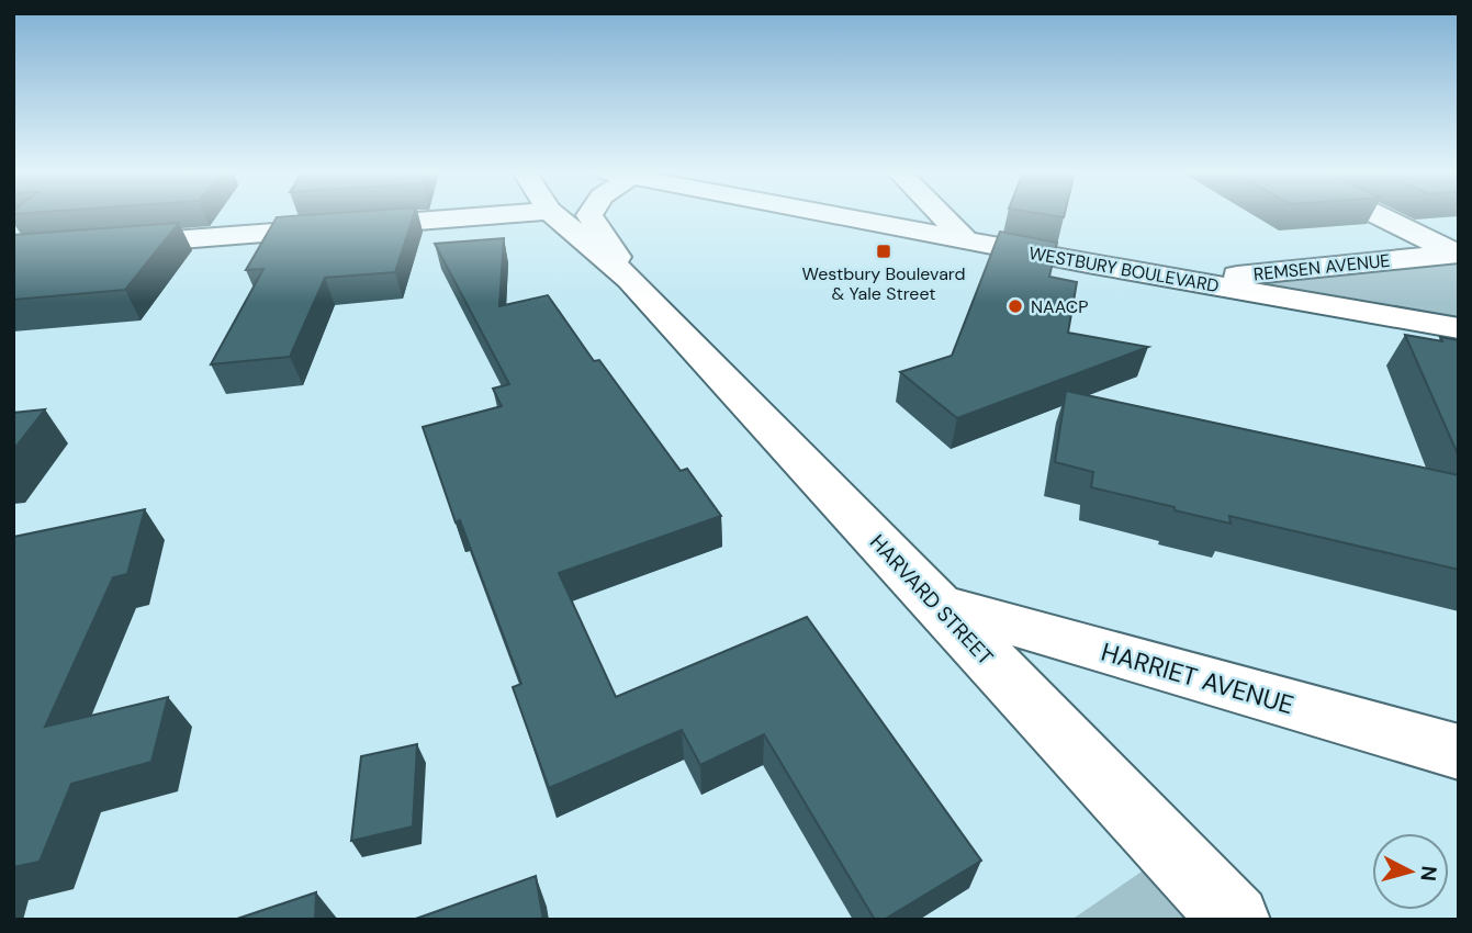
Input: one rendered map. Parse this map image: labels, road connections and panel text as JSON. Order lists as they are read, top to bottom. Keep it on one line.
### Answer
{"streets":{"street":["REMSEN AVENUE","WESTBURY BOULEVARD","HARVARD STREET","HARRIET AVENUE"]},"crossings":[["REMSEN AVENUE","WESTBURY BOULEVARD"],["HARVARD STREET","HARRIET AVENUE"]],"places":{"transit":["Westbury Boulevard & Yale Street"],"other":["NAACP"]},"north":"right"}
